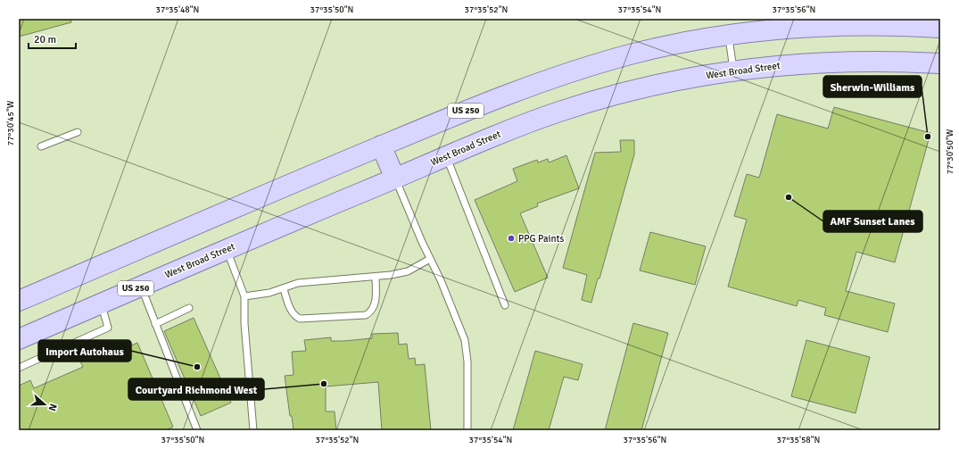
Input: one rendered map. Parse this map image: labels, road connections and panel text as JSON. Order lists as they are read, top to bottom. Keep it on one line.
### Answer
{"streets":{"main road":["West Broad Street","US 250"]},"places":["Sherwin-Williams","AMF Sunset Lanes","PPG Paints","Import Autohaus","Courtyard Richmond West"],"scale_bar":"20 m","north":"right","coordinates":["37°35'48\"N","37°35'50\"N","37°35'52\"N","37°35'54\"N","37°35'56\"N","77°30'45\"W","77°30'50\"W","37°35'58\"N"]}
